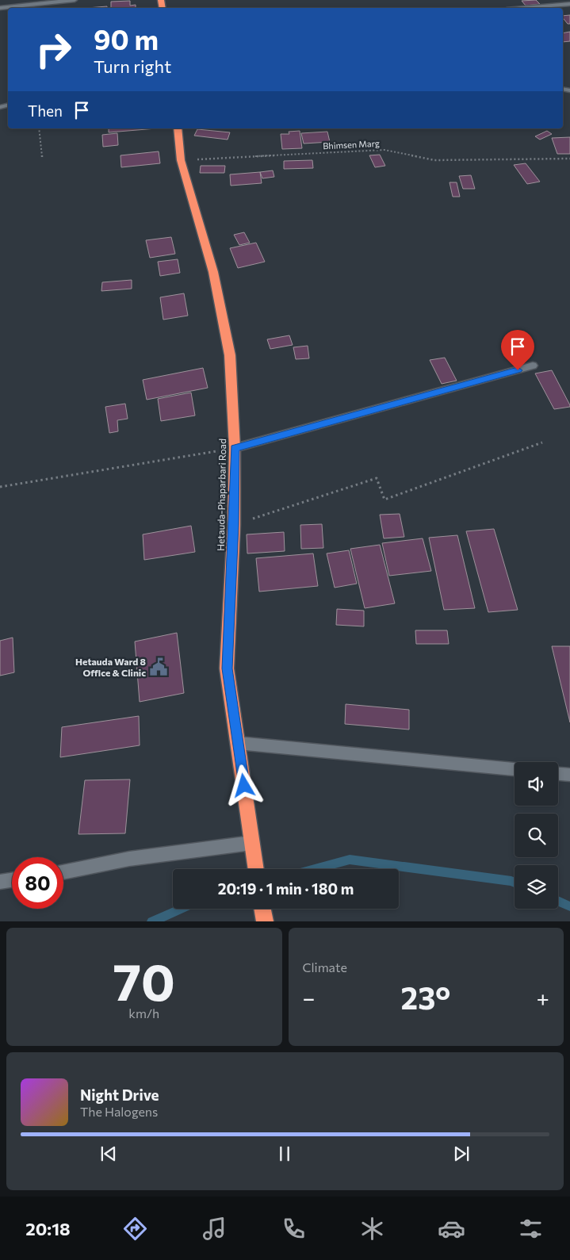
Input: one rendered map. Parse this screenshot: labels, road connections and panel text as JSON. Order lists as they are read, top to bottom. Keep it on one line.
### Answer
{"streets":{"highway":["Hetauda-Phaparbari Road"],"path":["Bhimsen Marg"]},"crossings":[["Bhimsen Marg","Hetauda-Phaparbari Road"]],"places":{"public building":["Hetauda Ward 8 Office & Clinic"]},"page":{"turn":["90 m","Turn right"],"then":"Then","limit":"80","trip":"20:19 · 1 min · 180 m","tile":[["70","km/h"],"Climate"],"heat":["−","23°","+"],"song":["Night Drive","The Halogens"],"tabs":"20:18"}}
